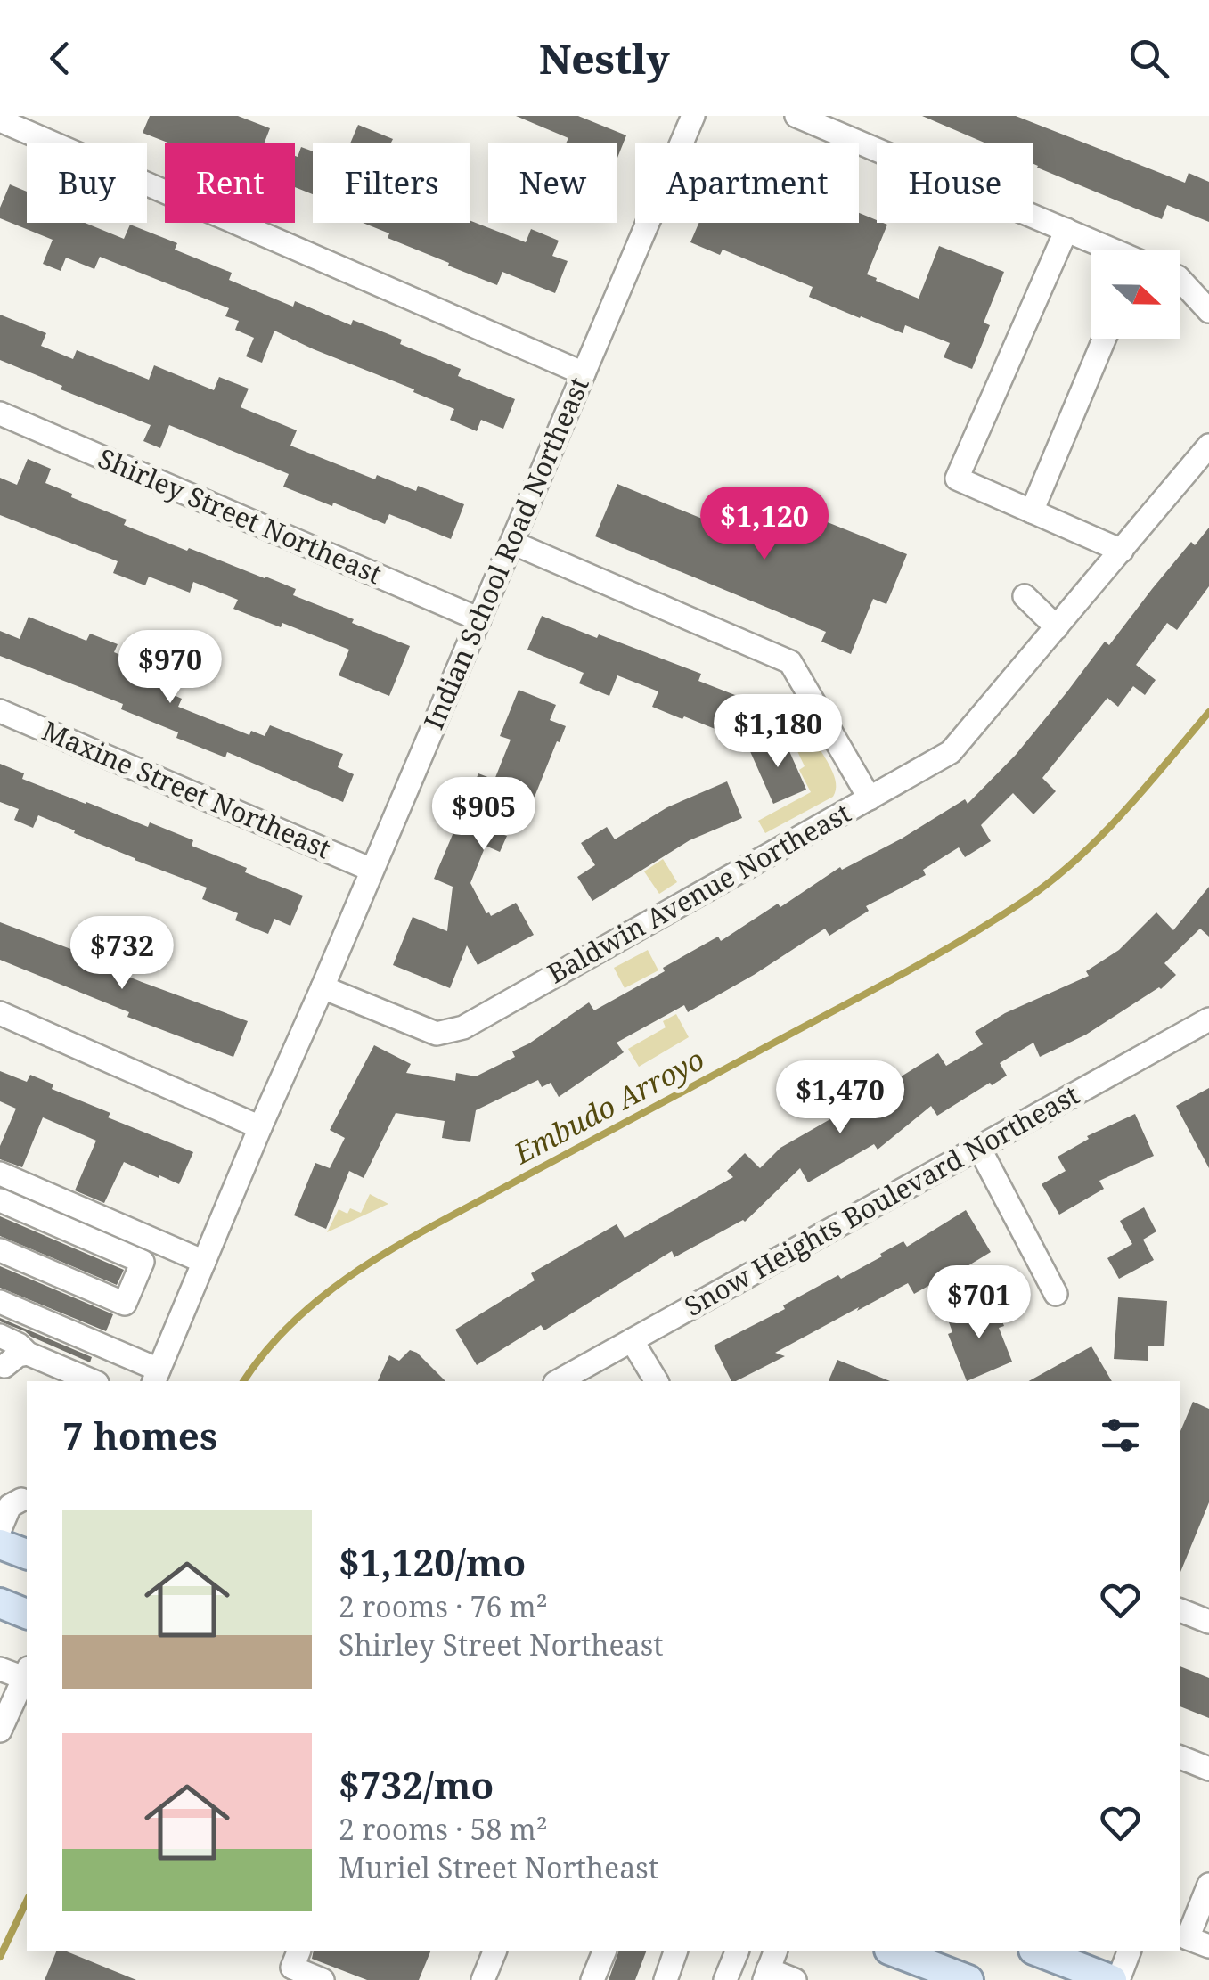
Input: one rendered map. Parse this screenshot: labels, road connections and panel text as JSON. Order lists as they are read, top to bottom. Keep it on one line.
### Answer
{"streets":{"street":["Shirley Street Northeast","Indian School Road Northeast","Maxine Street Northeast","Baldwin Avenue Northeast","Snow Heights Boulevard Northeast"]},"crossings":[["Shirley Street Northeast","Indian School Road Northeast"],["Indian School Road Northeast","Maxine Street Northeast"],["Indian School Road Northeast","Baldwin Avenue Northeast"]],"water":["Embudo Arroyo"],"north":"right","page":{"header":"Nestly","chip":["Buy","Rent","Filters","New","Apartment","House"],"price":["$1,120","$970","$1,180","$905","$732","$1,470","$701"],"heading":"7 homes","list":[{"name":"$1,120/mo","note":"2 rooms · 76 m² · Shirley Street Northeast"},{"name":"$732/mo","note":"2 rooms · 58 m² · Muriel Street Northeast"}]}}
